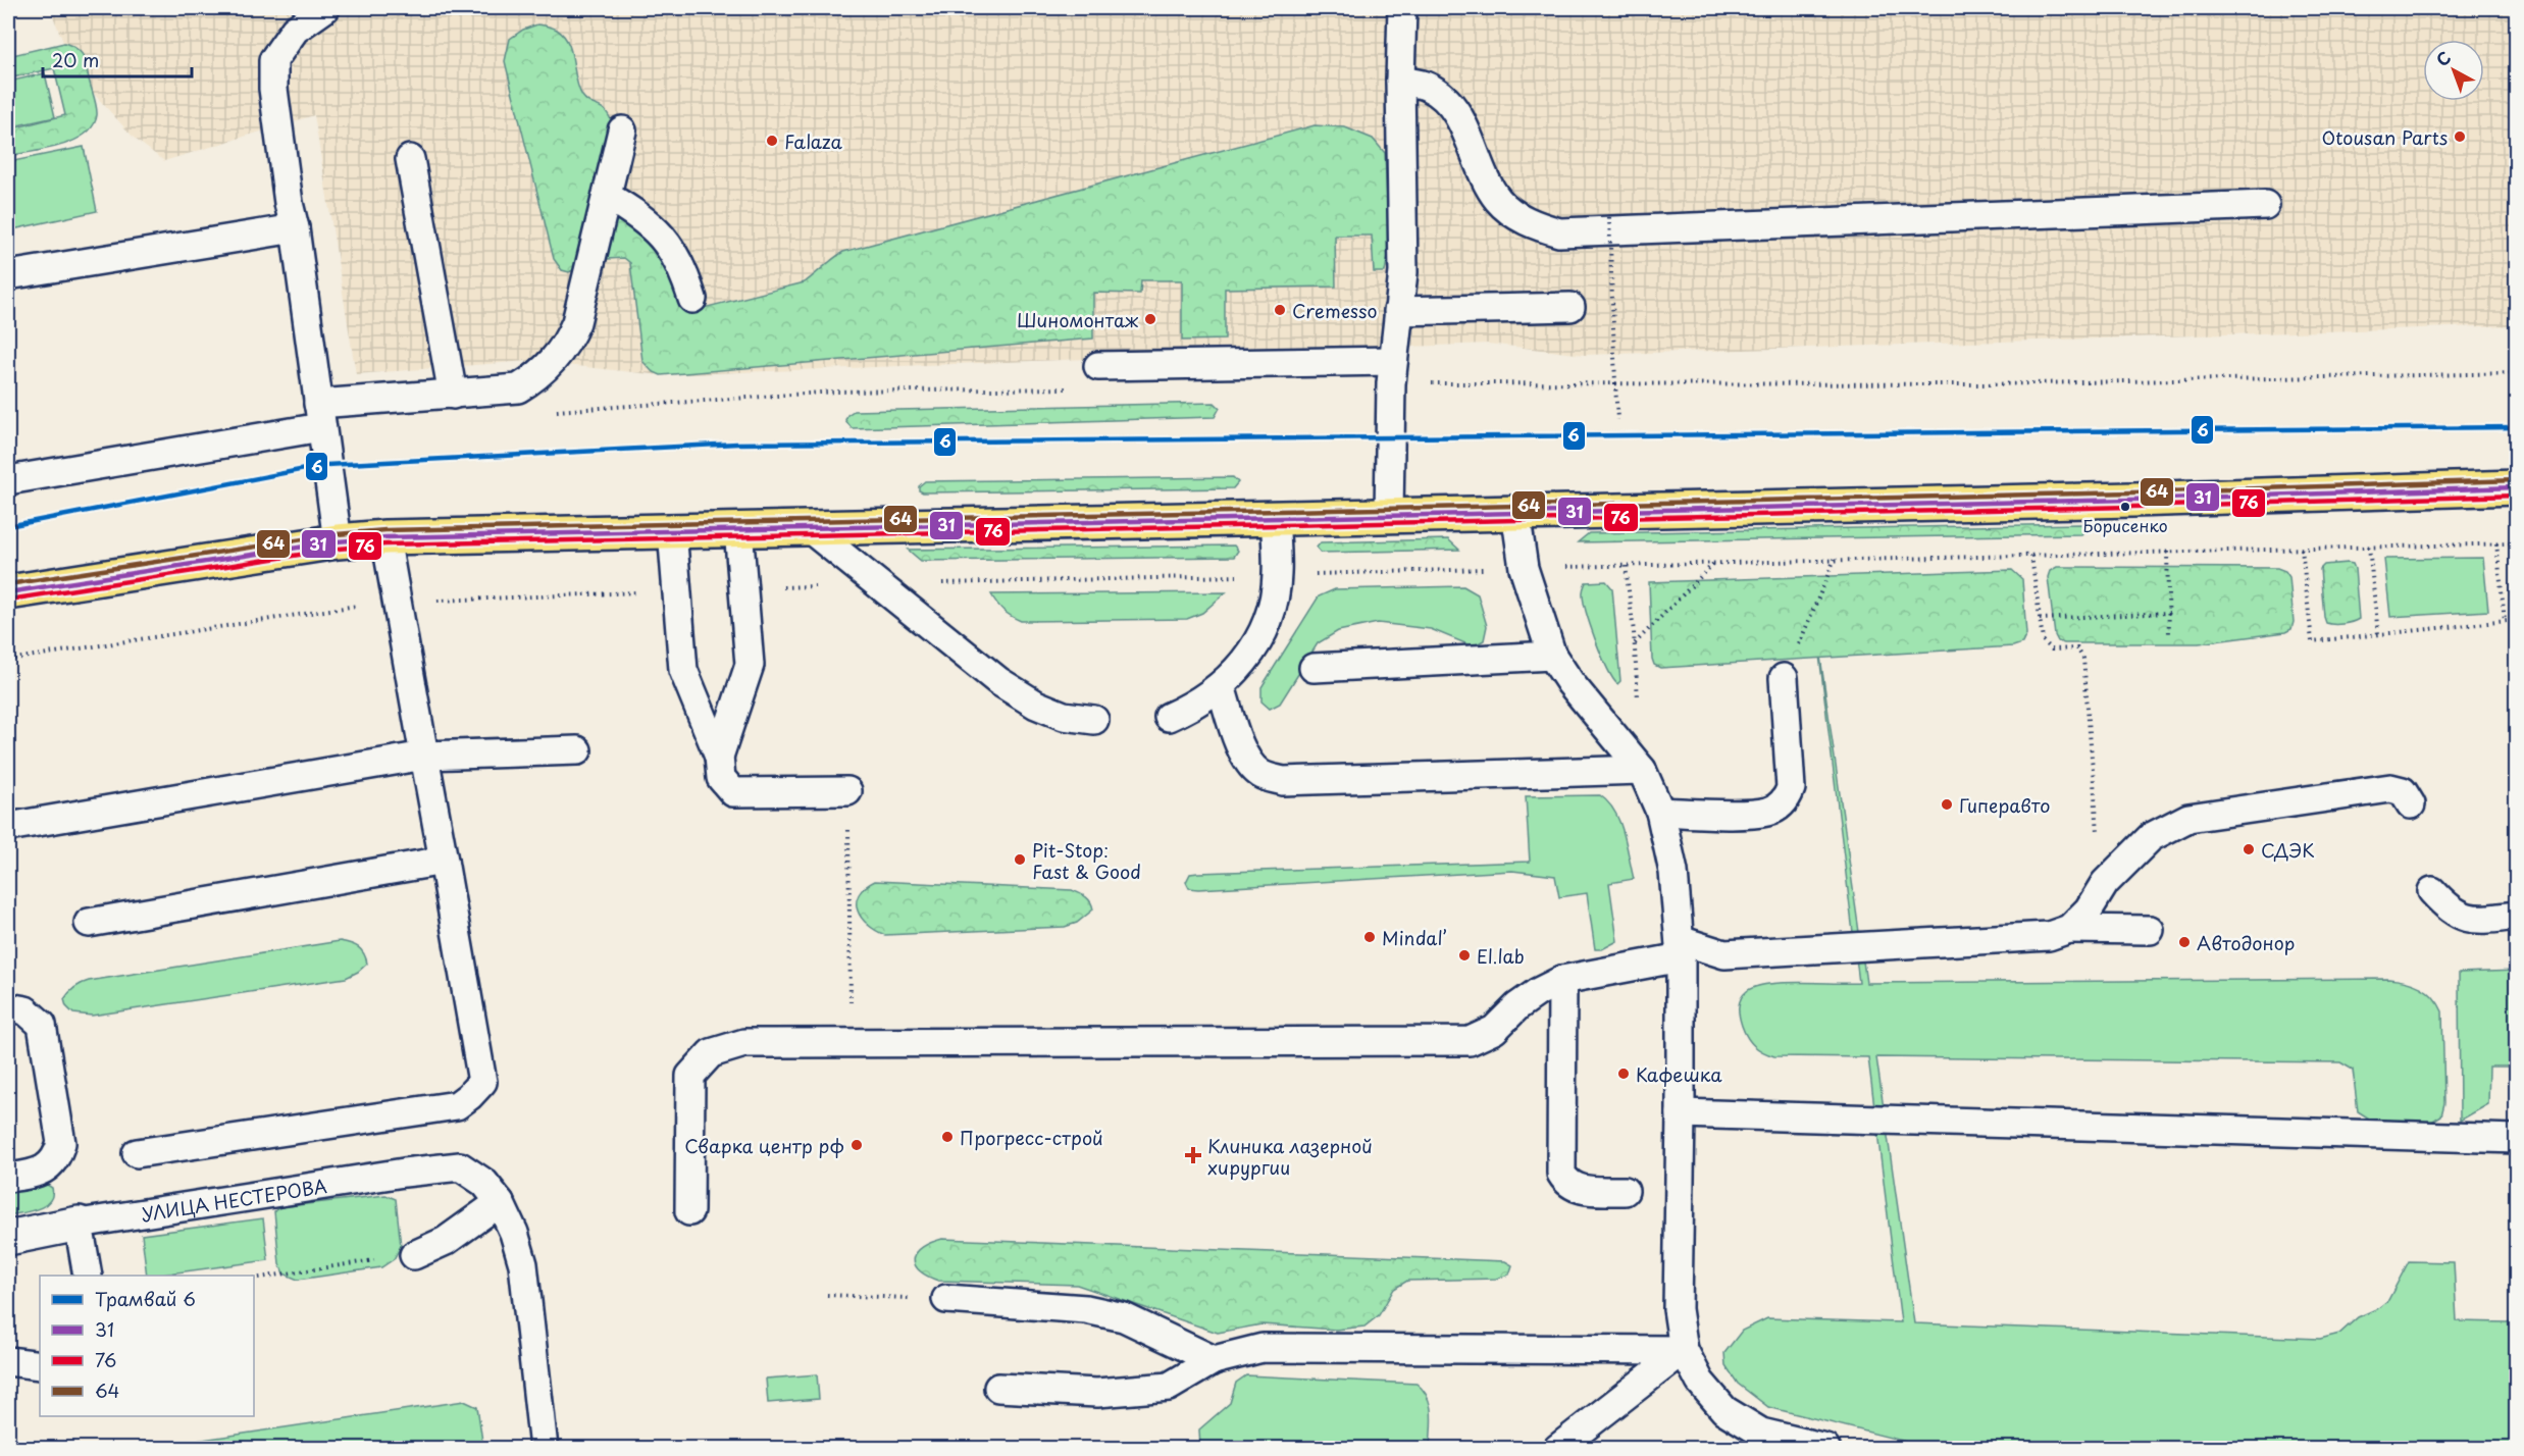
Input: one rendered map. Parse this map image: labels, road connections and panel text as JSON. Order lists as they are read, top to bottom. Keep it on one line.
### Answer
{"streets":{"street":["УЛИЦА НЕСТЕРОВА"]},"places":{"other":["Otousan Parts","Falaza","Cremesso","Шиномонтаж","Борисенко","Гиперавто","СДЭК","Pit-Stop: Fast & Good","Mindal’","Автодонор","El.lab","Кафешка","Прогресс-строй","Сварка центр рф"],"health":["Клиника лазерной хирургии"]},"lines":["tram line 6","transit line 64","transit line 31","transit line 76"],"legend":["Трамвай 6","31","76","64"],"scale_bar":"20 m","north":"top left"}
